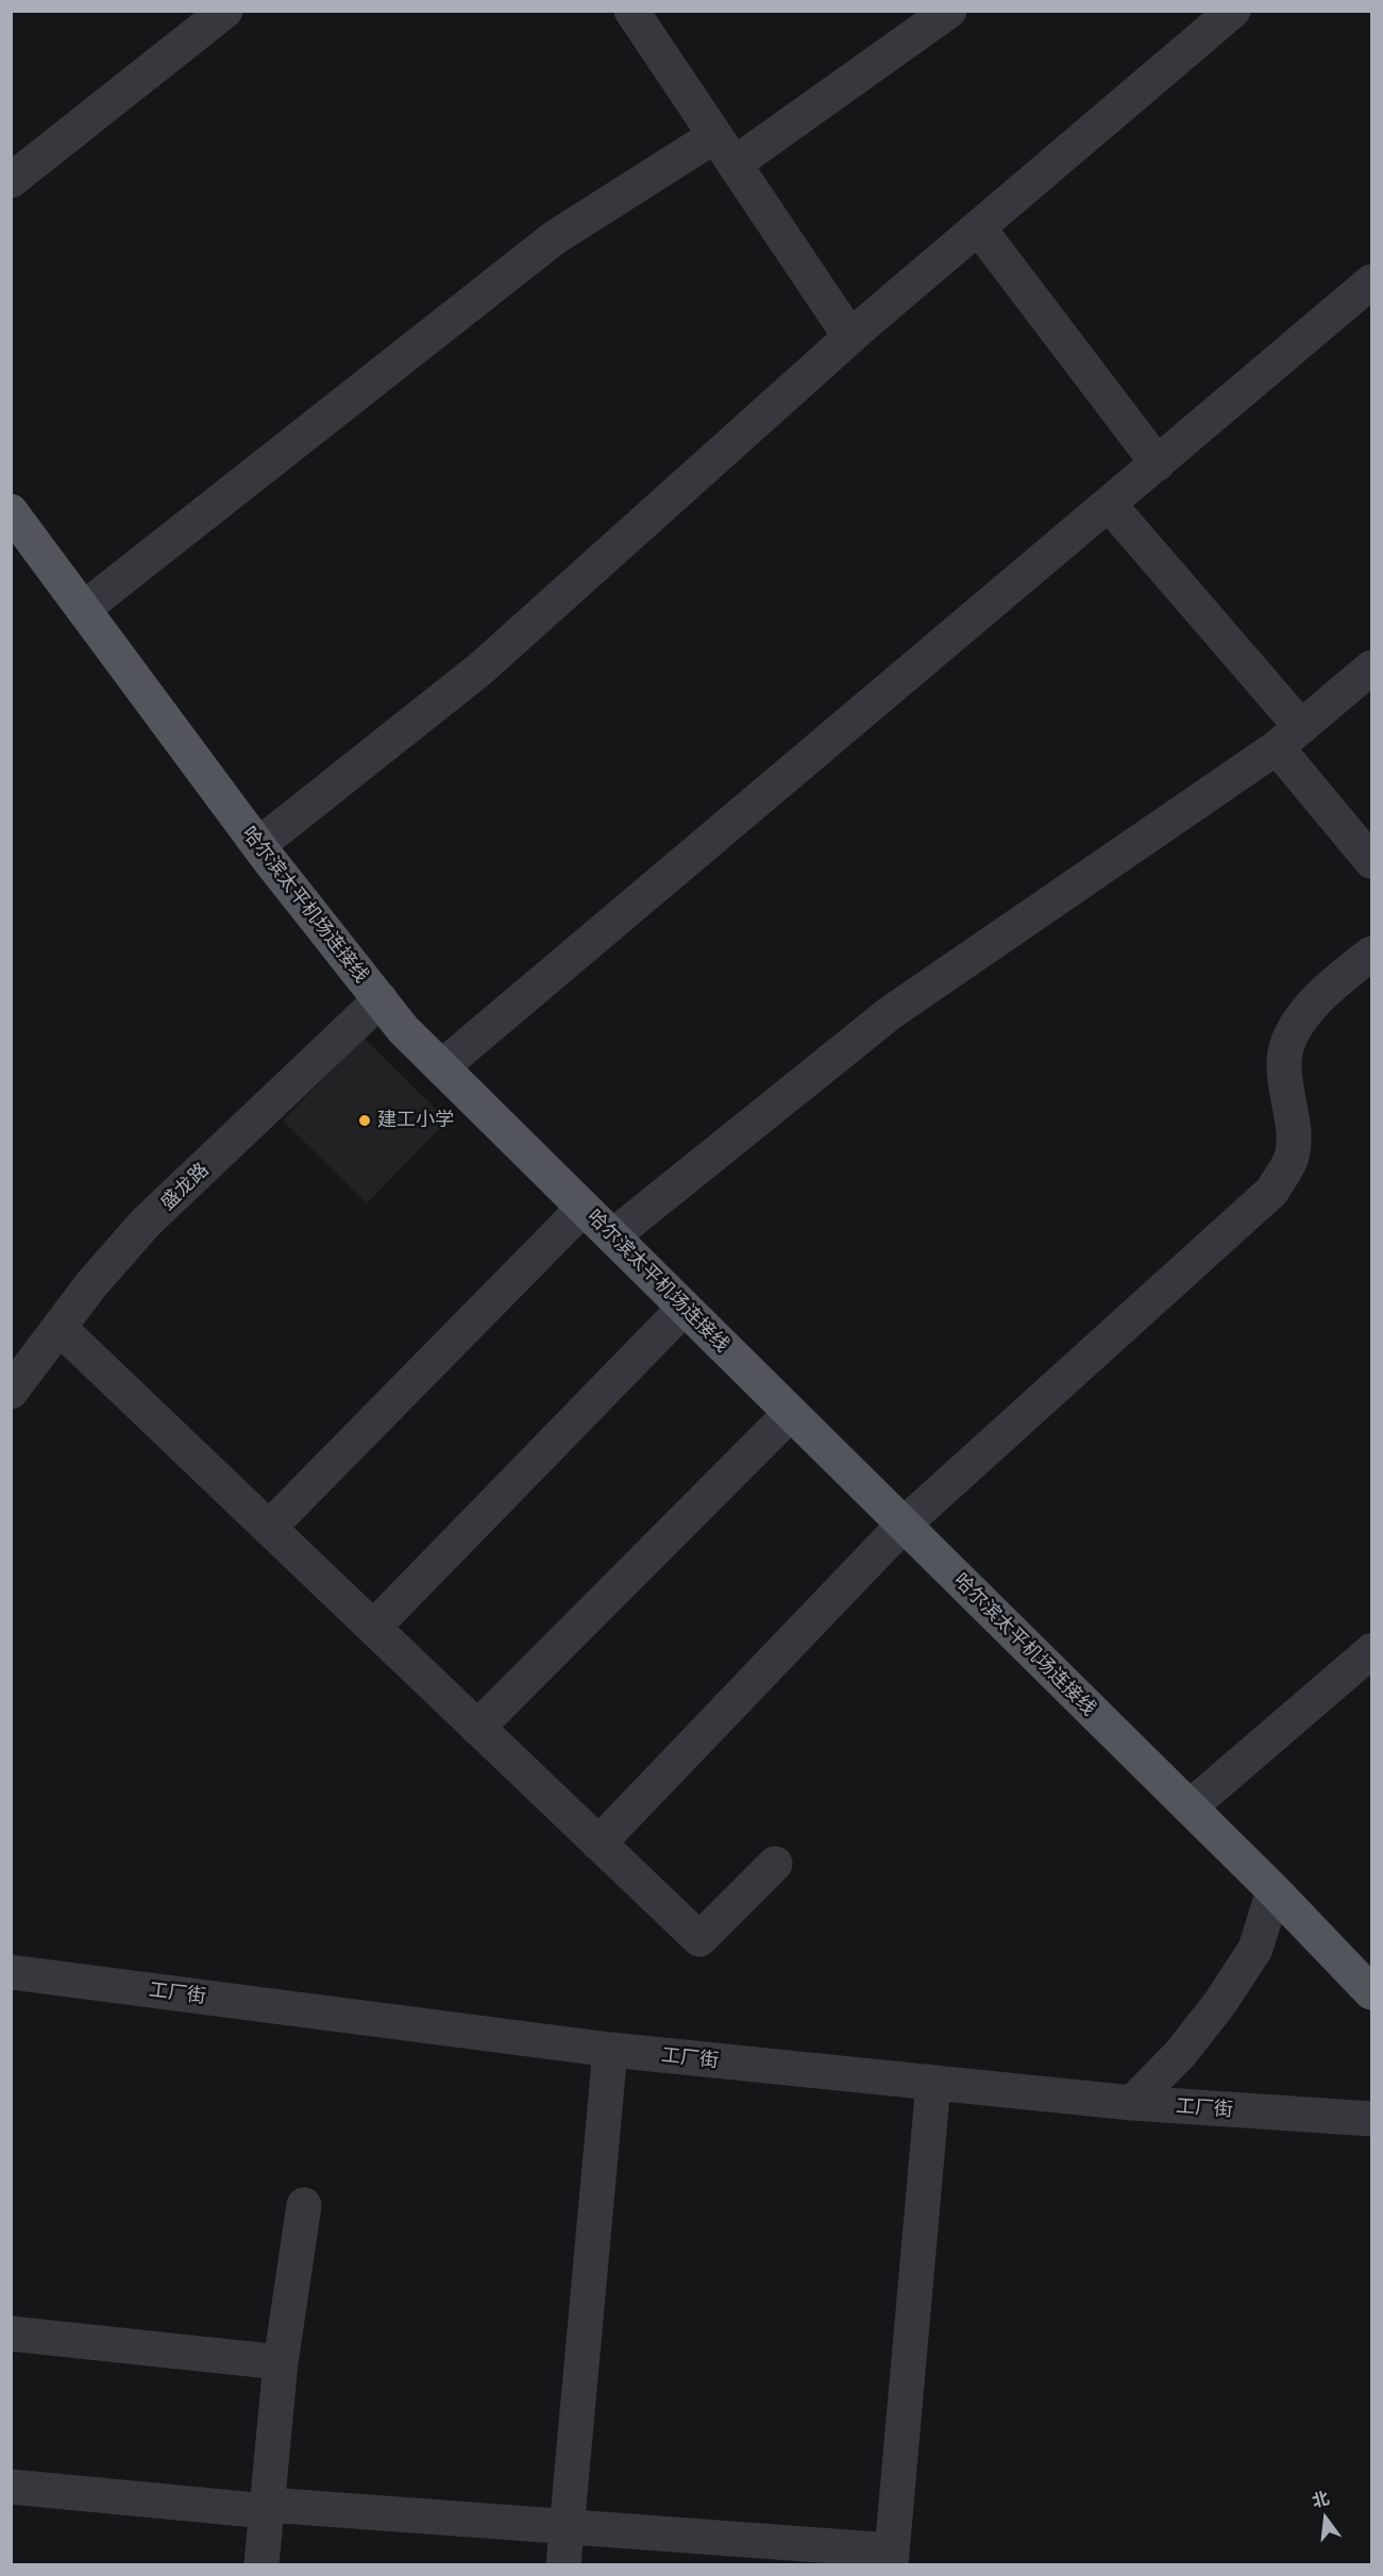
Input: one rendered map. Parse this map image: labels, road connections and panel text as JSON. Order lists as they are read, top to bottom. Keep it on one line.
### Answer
{"streets":{"main road":["哈尔滨太平机场连接线"],"street":["盛龙路","工厂街"]},"crossings":[["哈尔滨太平机场连接线","盛龙路"]],"places":["建工小学"],"north":"top"}
